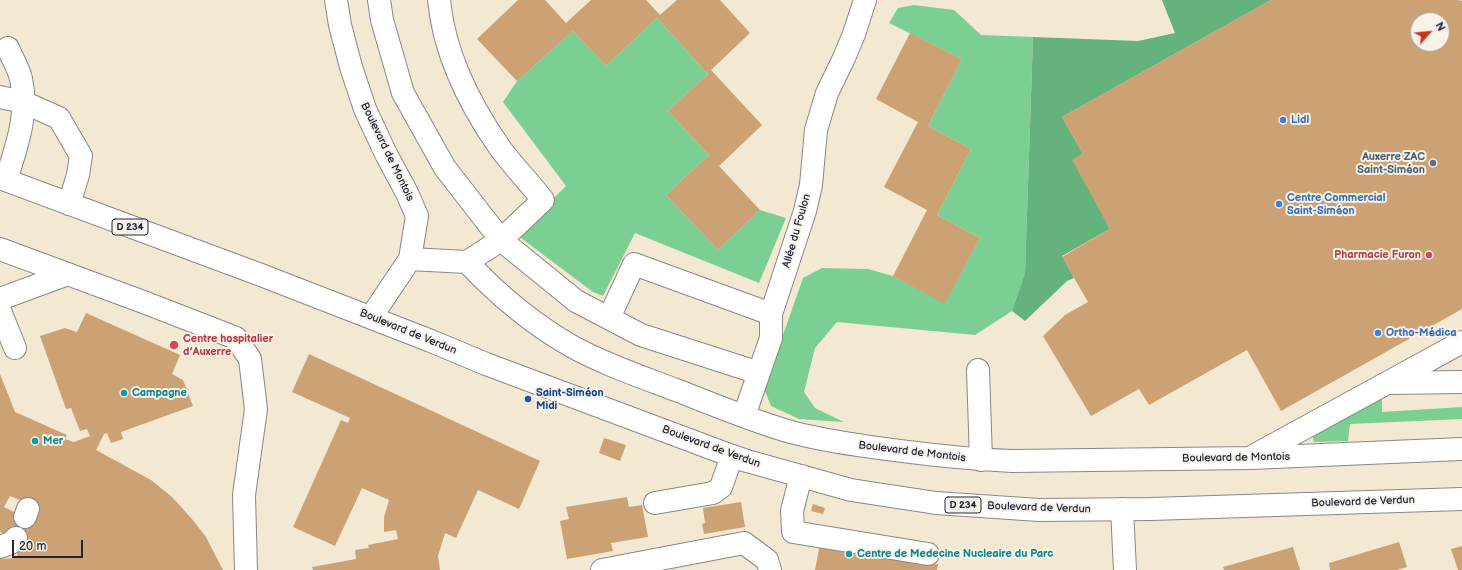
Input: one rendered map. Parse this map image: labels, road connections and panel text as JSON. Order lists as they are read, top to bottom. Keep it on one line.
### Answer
{"streets":{"street":["Boulevard de Montois","D 234","Allée du Foulon","Boulevard de Verdun"]},"crossings":[["Boulevard de Montois","Allée du Foulon"],["Boulevard de Montois","Boulevard de Verdun"]],"places":["Lidl","Auxerre ZAC Saint-Siméon","Centre Commercial Saint-Siméon","Pharmacie Furon","Ortho-Médica","Centre hospitalier d’Auxerre","Campagne","Saint-Siméon Midi","Mer","Centre de Medecine Nucleaire du Parc"],"scale_bar":"20 m","north":"top right"}
